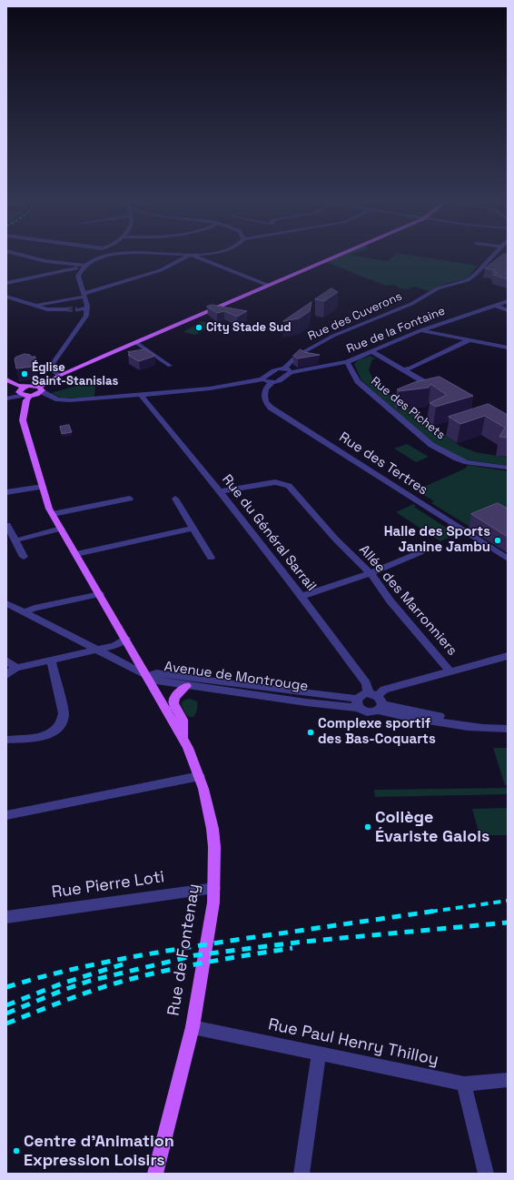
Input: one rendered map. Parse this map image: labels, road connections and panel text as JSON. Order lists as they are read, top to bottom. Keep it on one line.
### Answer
{"streets":{"main road":["Rue de Fontenay"],"street":["Rue des Cuverons","Rue de la Fontaine","Rue des Pichets","Rue des Tertres","Rue du Général Sarrail","Allée des Marronniers","Avenue de Montrouge","Rue Pierre Loti","Rue Paul Henry Thilloy"]},"crossings":[["Rue de la Fontaine","Rue des Pichets"],["Rue du Général Sarrail","Allée des Marronniers"],["Avenue de Montrouge","Rue de Fontenay"],["Rue Pierre Loti","Rue de Fontenay"],["Rue de Fontenay","Rue Paul Henry Thilloy"]],"places":["City Stade Sud","Église Saint-Stanislas","Halle des Sports Janine Jambu","Complexe sportif des Bas-Coquarts","Collège Évariste Galois","Centre d'Animation Expression Loisirs"]}
